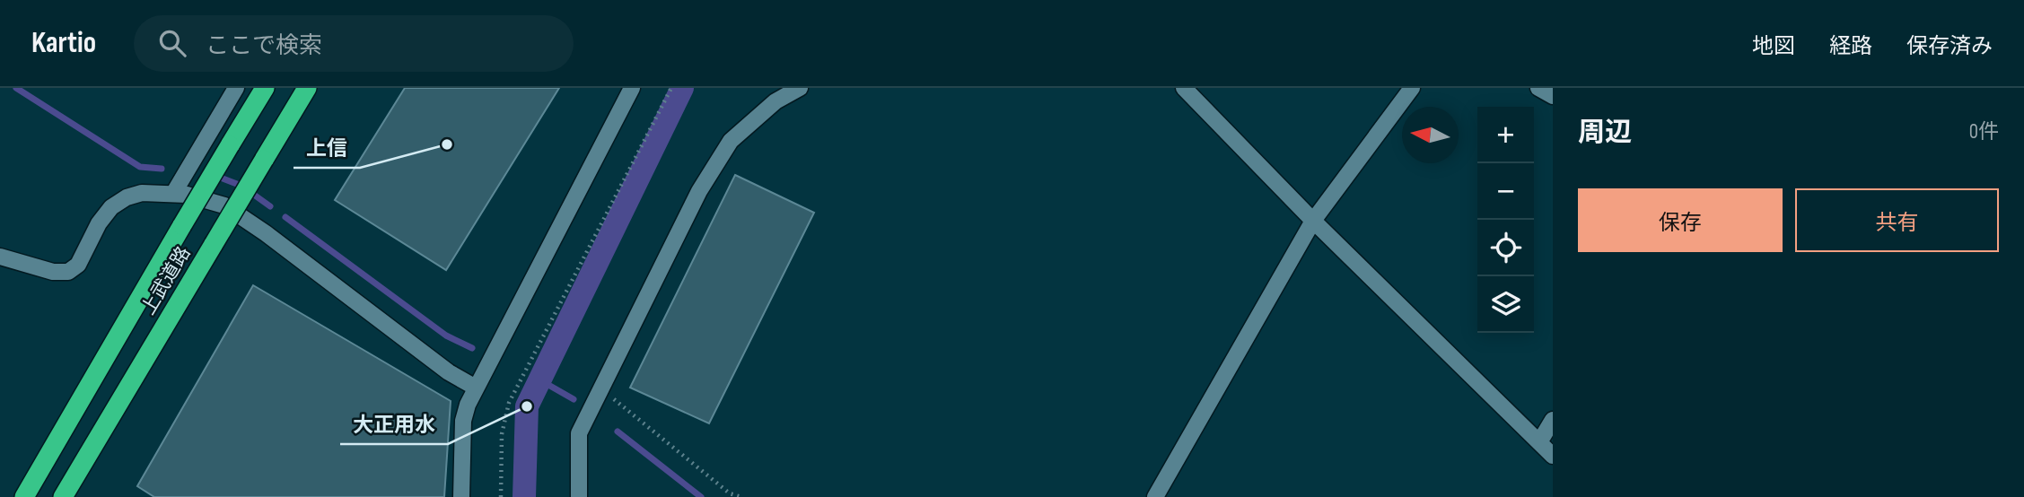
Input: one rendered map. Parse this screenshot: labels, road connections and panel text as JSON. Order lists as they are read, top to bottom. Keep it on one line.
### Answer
{"streets":{"highway":["上武道路"]},"places":["上信","大正用水"],"north":"left","page":{"header":"Kartio","search":"ここで検索","nav":["地図","経路","保存済み"],"heading":["周辺","0件"],"map_buttons":["+","−"],"buttons":["保存","共有"]}}
